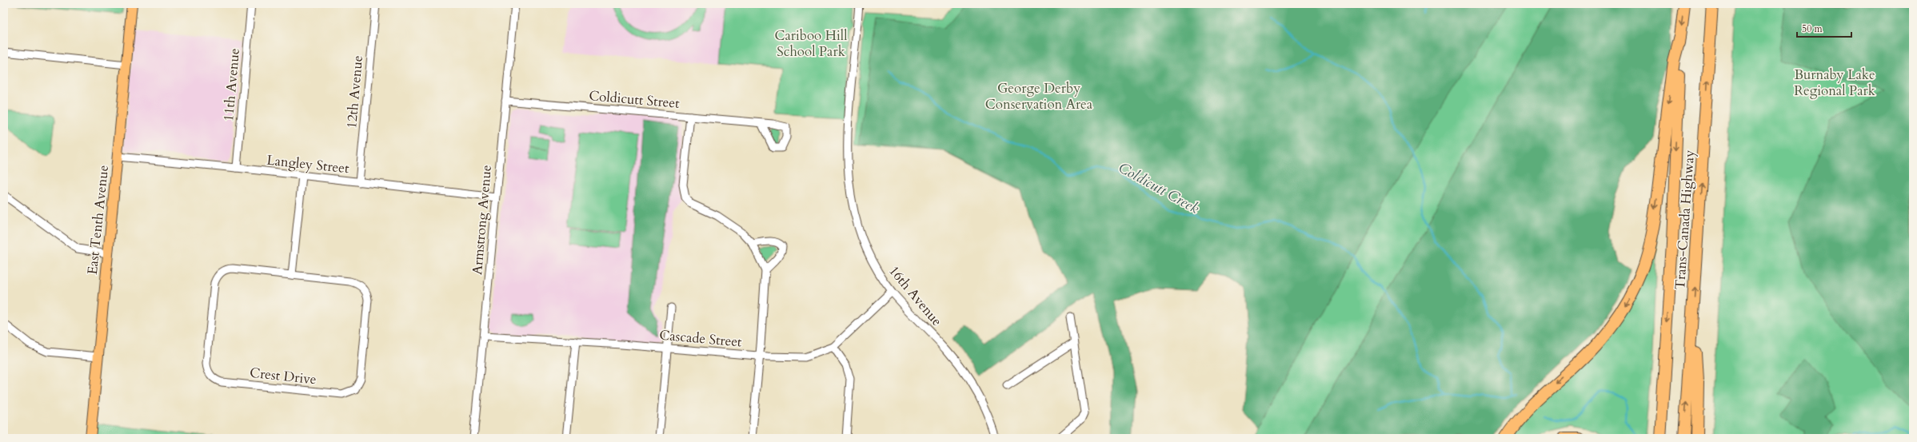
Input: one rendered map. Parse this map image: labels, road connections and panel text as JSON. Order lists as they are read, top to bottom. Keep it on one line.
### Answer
{"streets":{"highway":["Trans-Canada Highway"],"main road":["East Tenth Avenue"],"street":["11th Avenue","12th Avenue","Coldicutt Street","Langley Street","Armstrong Avenue","16th Avenue","Cascade Street","Crest Drive"]},"crossings":[["11th Avenue","Langley Street"],["12th Avenue","Langley Street"],["Coldicutt Street","Armstrong Avenue"],["Langley Street","East Tenth Avenue"],["Langley Street","Armstrong Avenue"],["Armstrong Avenue","Cascade Street"],["16th Avenue","Cascade Street"]],"water":["Coldicutt Creek"],"parks":["Cariboo Hill School Park","Burnaby Lake Regional Park","George Derby Conservation Area"],"scale_bar":"50 m"}
